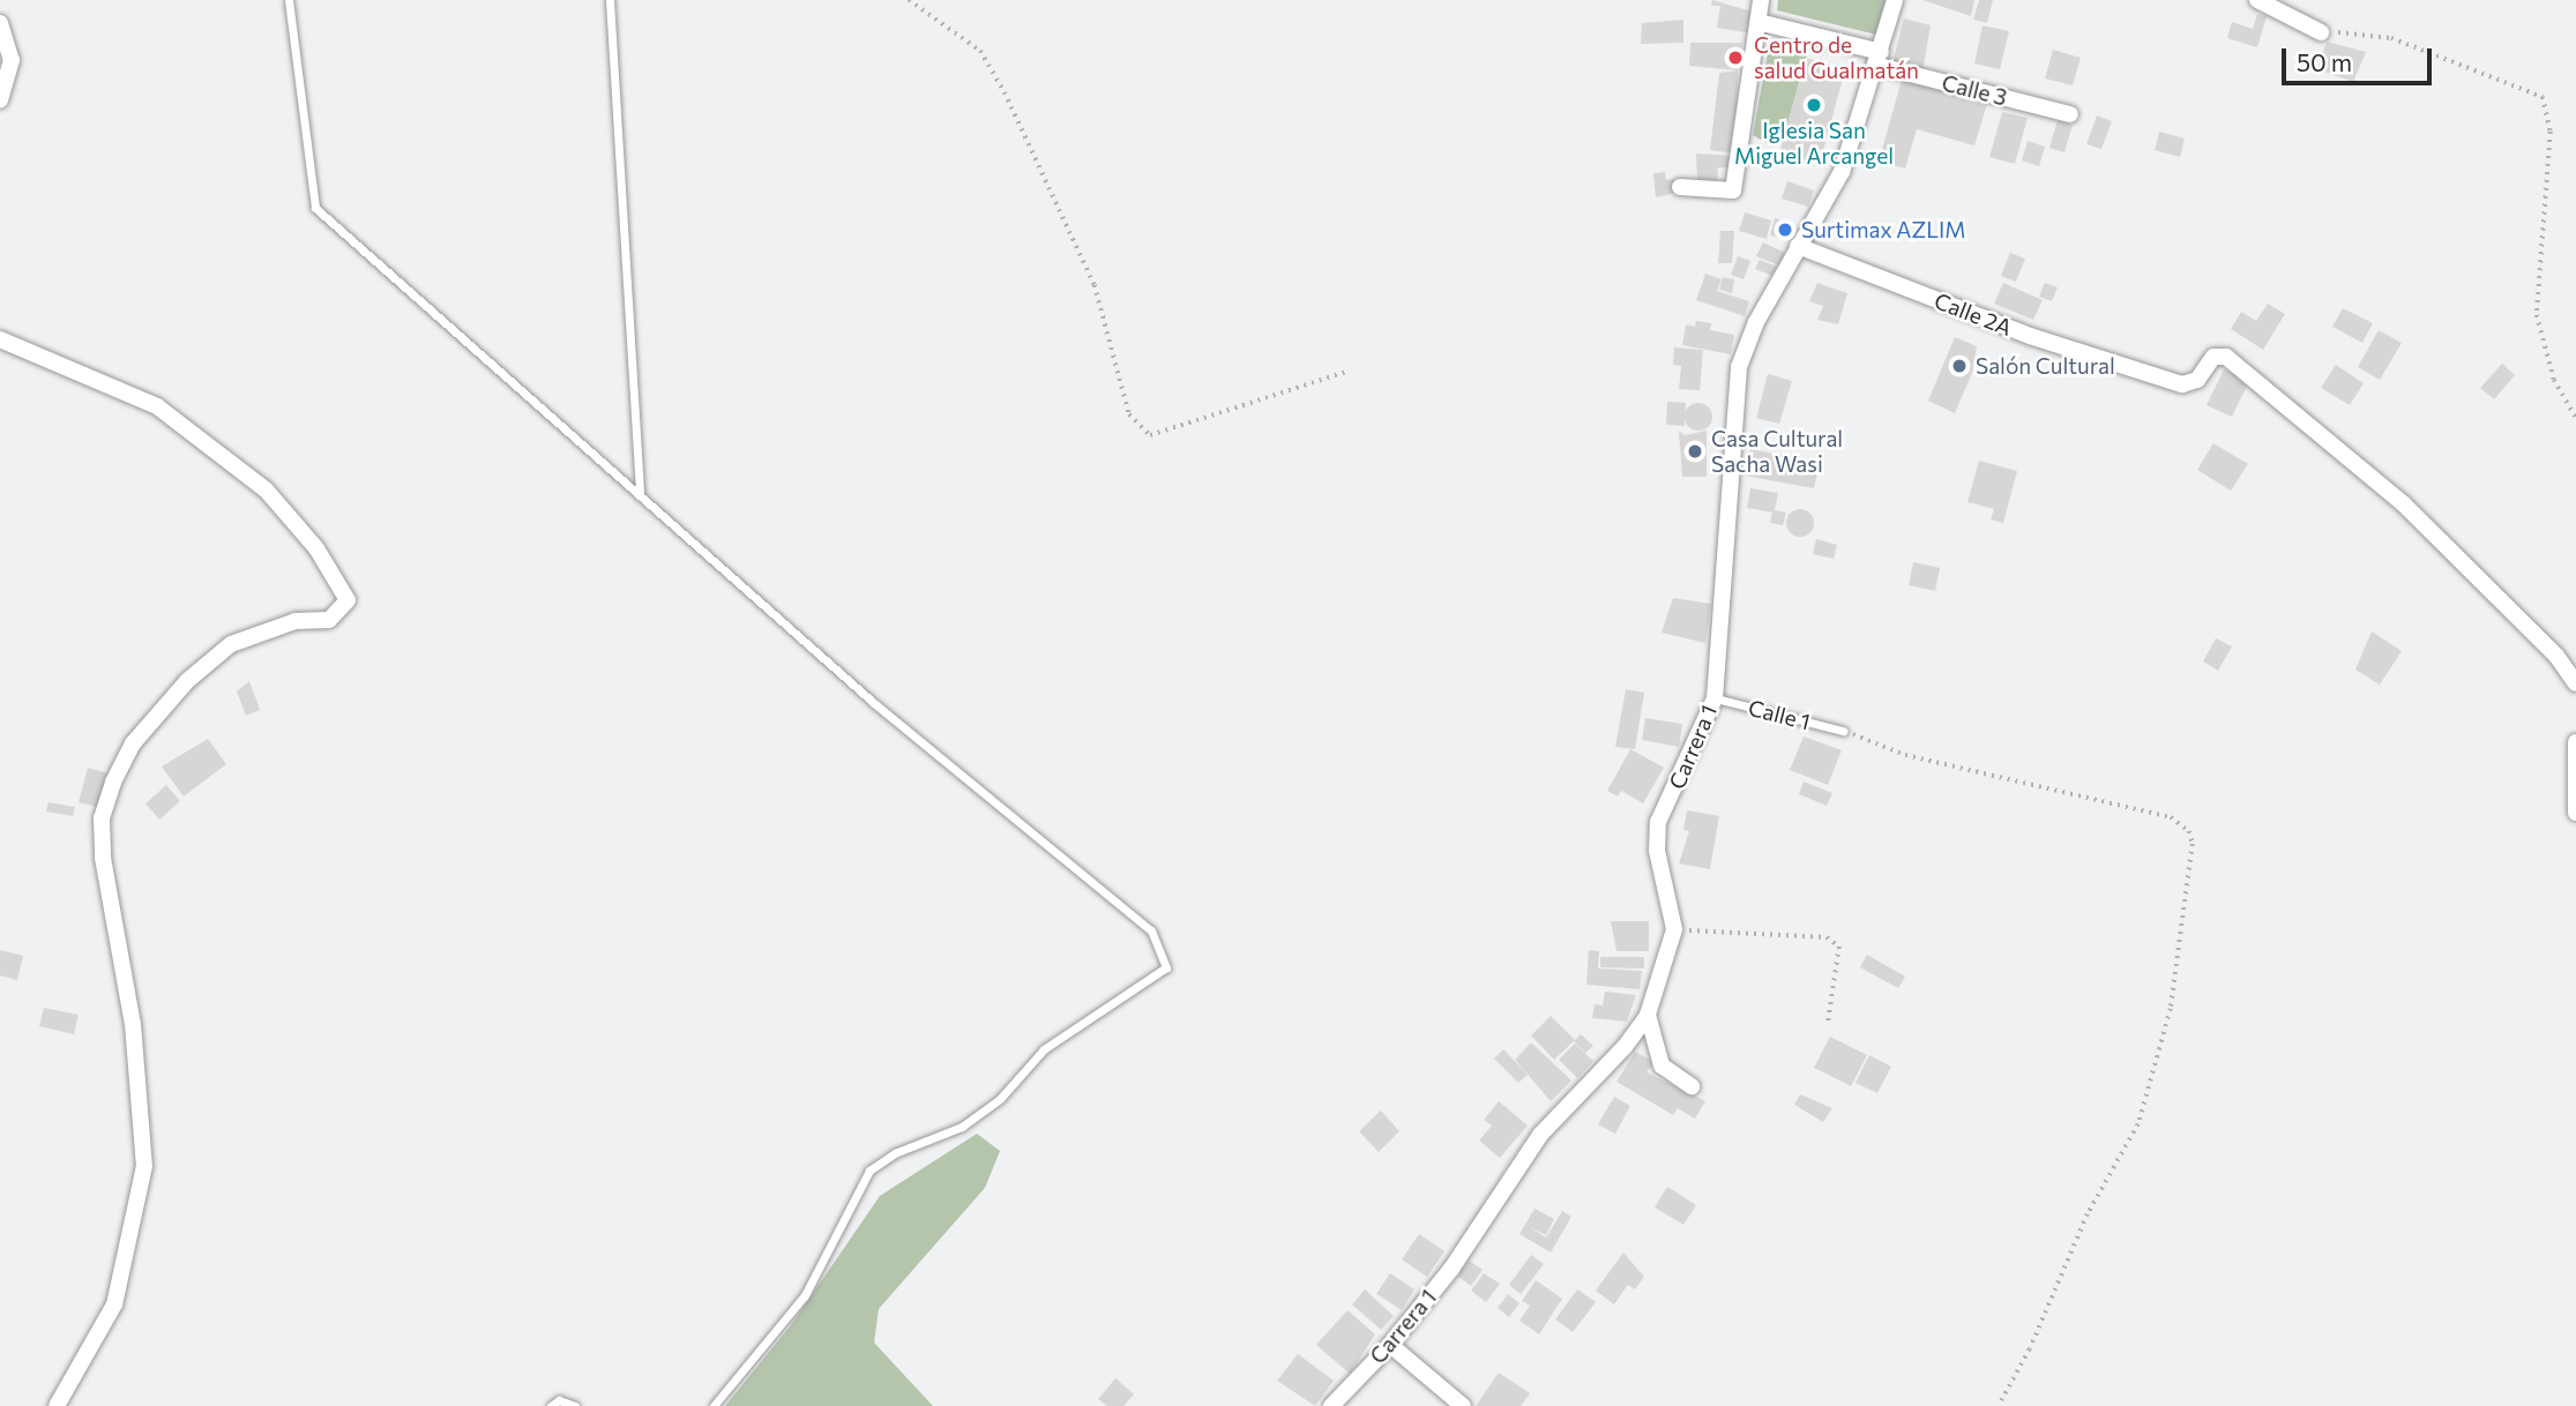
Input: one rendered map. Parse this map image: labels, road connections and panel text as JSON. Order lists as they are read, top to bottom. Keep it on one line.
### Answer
{"streets":{"street":["Calle 3","Calle 2A","Carrera 1"],"lane":["Calle 1"]},"crossings":[["Calle 3","Carrera 1"],["Calle 2A","Carrera 1"],["Calle 1","Carrera 1"]],"places":["Centro de salud Gualmatán","Iglesia San Miguel Arcangel","Surtimax AZLIM","Salón Cultural","Casa Cultural Sacha Wasi"],"scale_bar":"50 m"}
